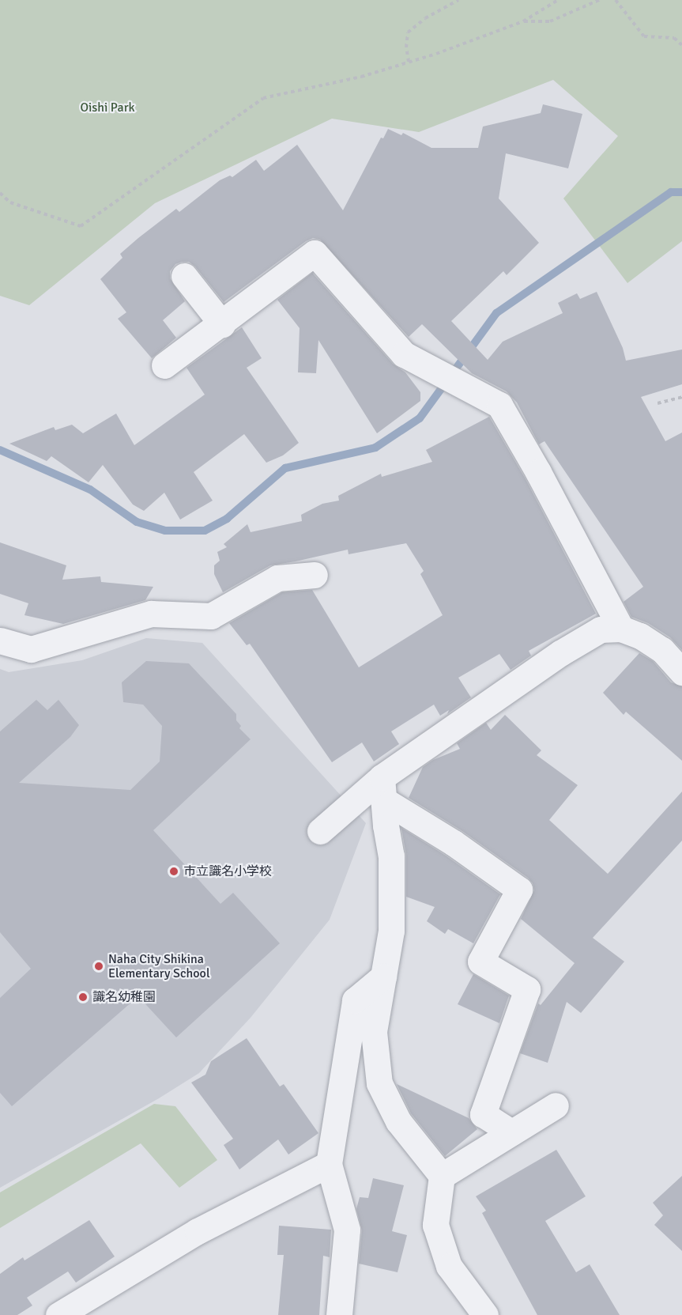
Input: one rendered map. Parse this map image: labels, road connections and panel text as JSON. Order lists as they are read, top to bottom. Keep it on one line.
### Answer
{"parks":["Oishi Park"],"places":["市立識名小学校","Naha City Shikina Elementary School","識名幼稚園"]}
